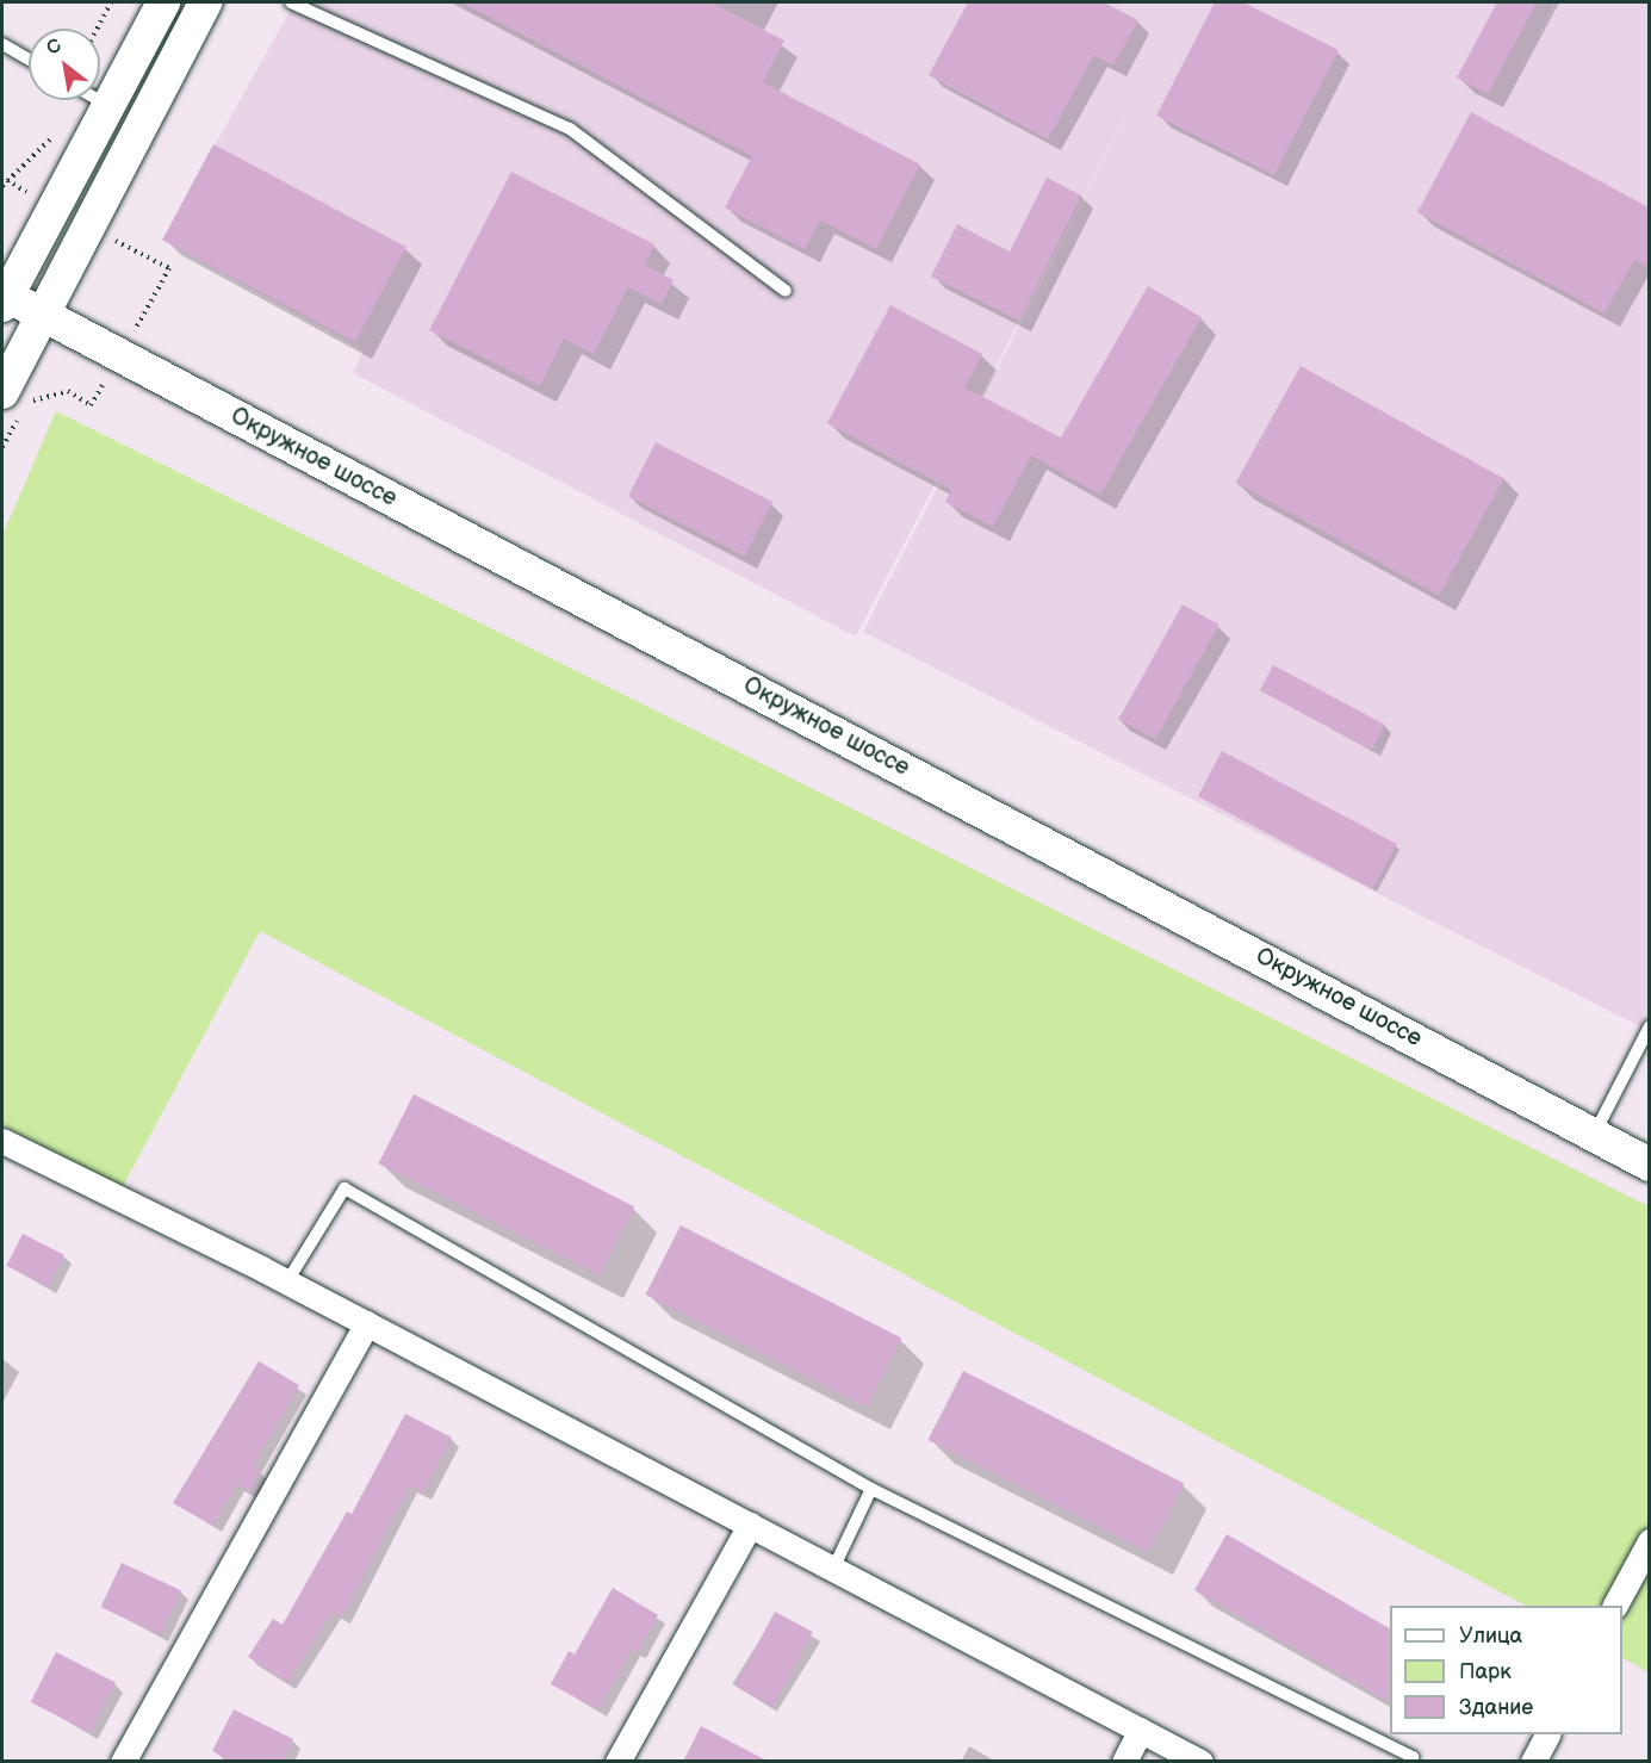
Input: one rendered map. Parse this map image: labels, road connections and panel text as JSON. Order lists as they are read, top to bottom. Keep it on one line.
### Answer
{"streets":{"street":["Окружное шоссе"]},"legend":["Улица","Парк","Здание"],"north":"top left"}
